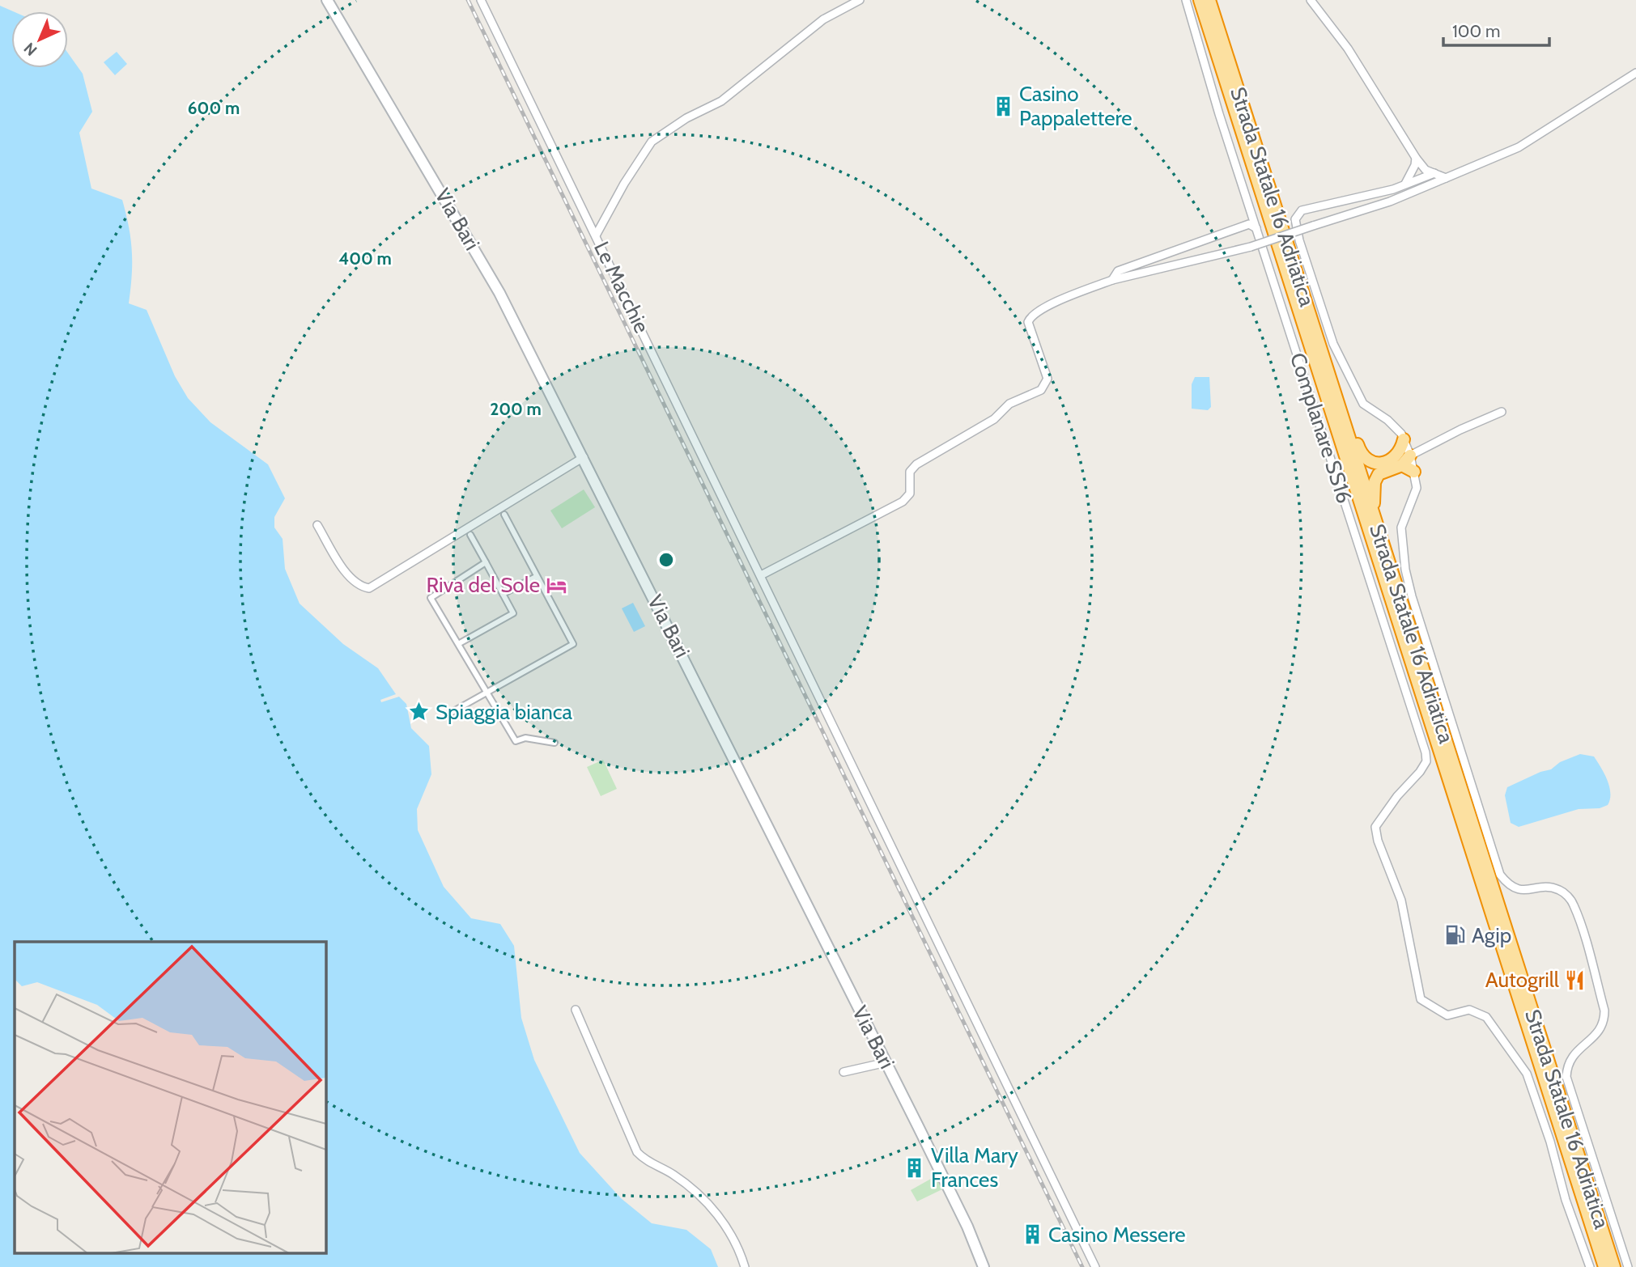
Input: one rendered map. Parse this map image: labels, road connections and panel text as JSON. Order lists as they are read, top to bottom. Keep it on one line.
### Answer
{"streets":{"highway":["Strada Statale 16 Adriatica"],"main road":["Via Bari"],"street":["Le Macchie","Complanare SS16"]},"places":{"building":["Casino Pappalettere","Villa Mary Frances","Casino Messere"],"hotel":["Riva del Sole"],"place":["Spiaggia bianca"],"fuel station":["Agip"],"restaurant":["Autogrill"]},"scale_bar":"100 m","north":"bottom left","rings":["600 m","400 m","200 m"]}
